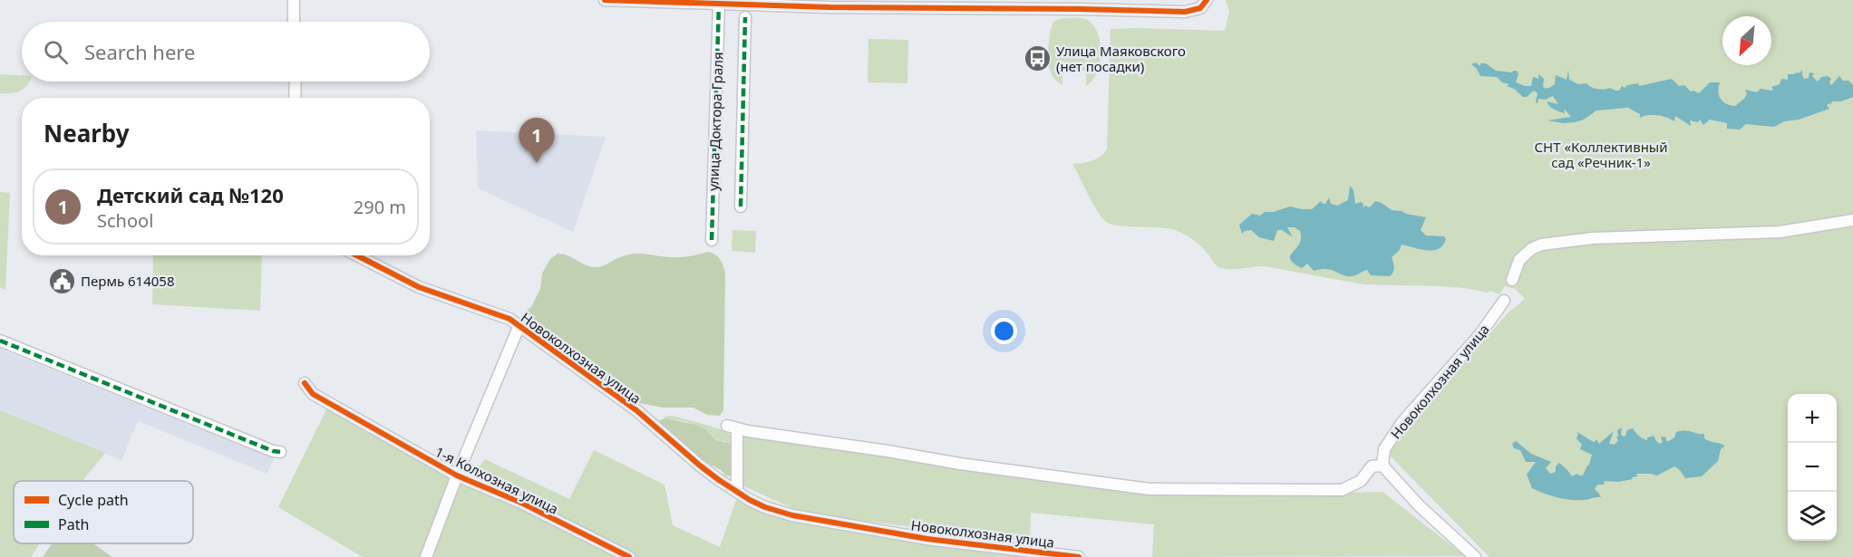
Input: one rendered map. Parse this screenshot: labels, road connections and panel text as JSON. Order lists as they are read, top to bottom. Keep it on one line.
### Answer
{"streets":{"street":["улица Доктора Граля","Новоколхозная улица","1-я Колхозная улица"]},"parks":["СНТ «Коллективный сад «Речник-1»"],"places":{"bus stop":["Улица Маяковского (нет посадки)"],"public building":["Пермь 614058"]},"legend":["Cycle path","Path"],"north":"bottom left","page":{"search":"Search here","heading":"Nearby","pins":"1","list":[{"mark":"1","name":"Детский сад №120","note":"School","value":"290 m"}],"map_buttons":["+","−"]}}
